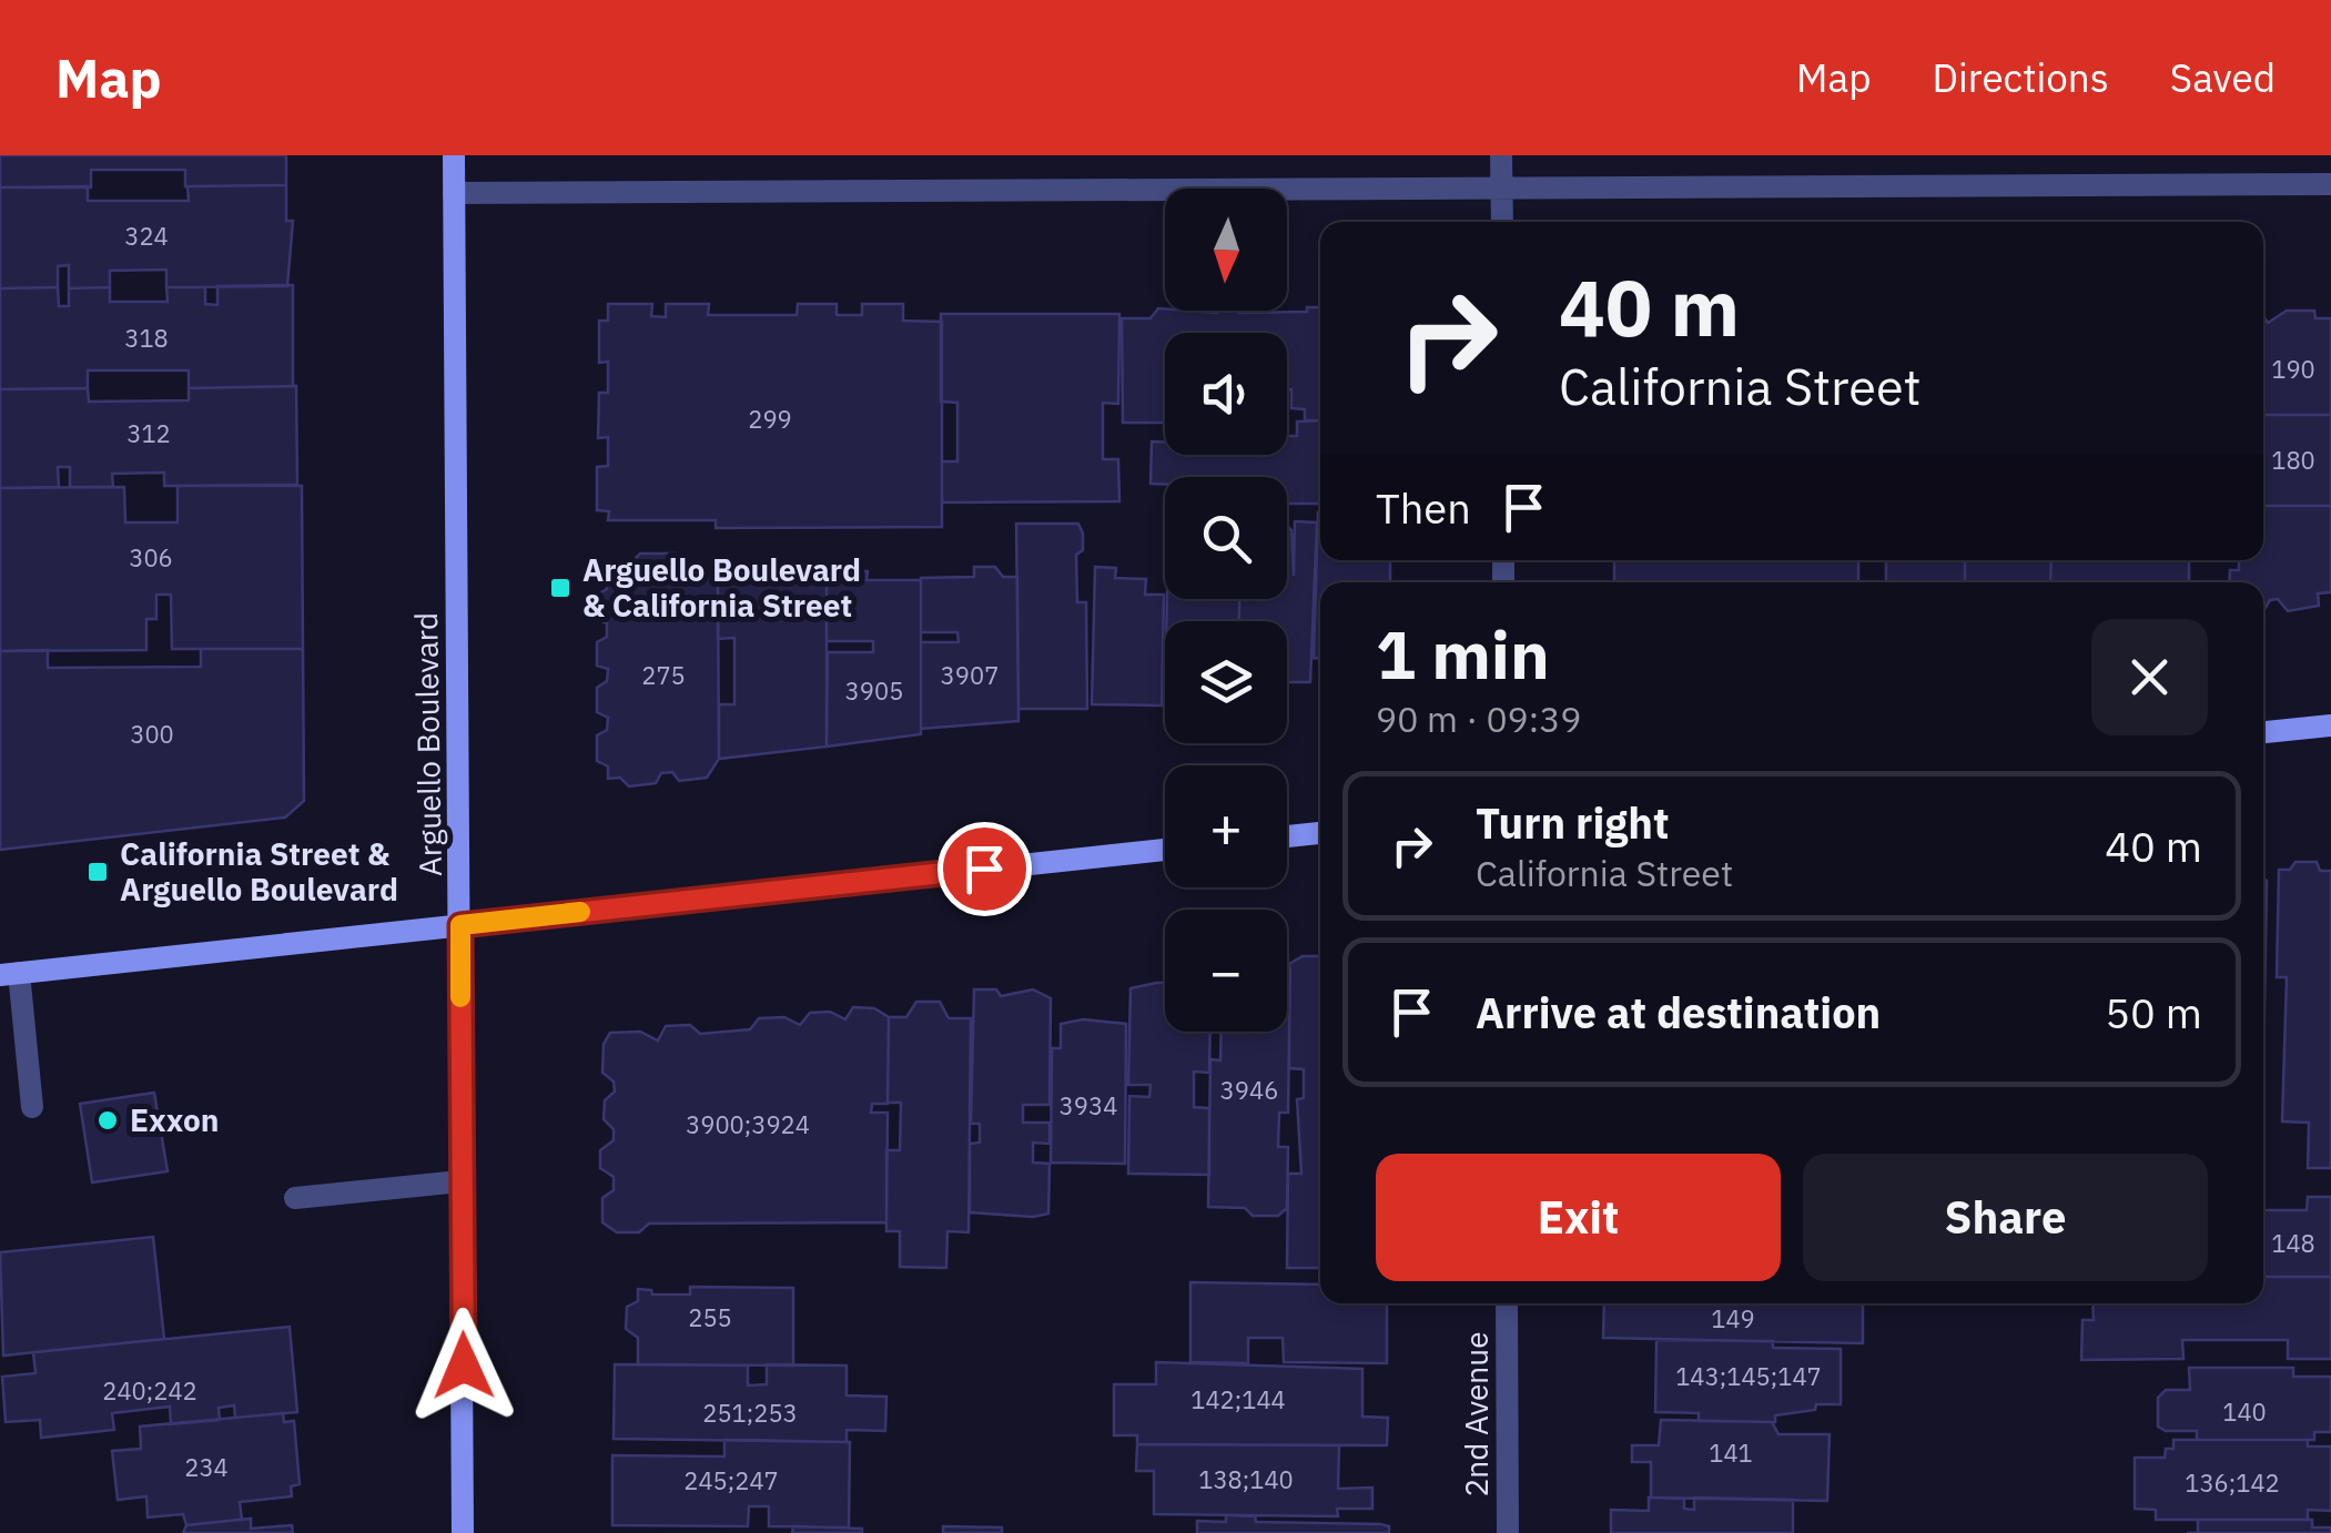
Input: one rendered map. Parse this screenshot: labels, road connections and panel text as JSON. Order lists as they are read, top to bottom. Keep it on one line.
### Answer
{"streets":{"street":["Arguello Boulevard","2nd Avenue"]},"places":{"transit":["Arguello Boulevard & California Street","California Street & Arguello Boulevard"],"other":["Exxon"]},"house_numbers":["324","318","190","299","312","180","306","275","3907","3905","300","3946","3934","3900;3924","148","255","149","143;145;147","240;242","142;144","140","251;253","141","234","138;140","245;247","136;142"],"north":"bottom","page":{"header":"Map","nav":["Map","Directions","Saved"],"map_buttons":["+","−"],"turn":["40 m","California Street"],"then":"Then","heading":["1 min","90 m · 09:39"],"list":[{"name":"Turn right","note":"California Street","value":"40 m"},{"name":"Arrive at destination","value":"50 m"}],"buttons":["Exit","Share"]}}
